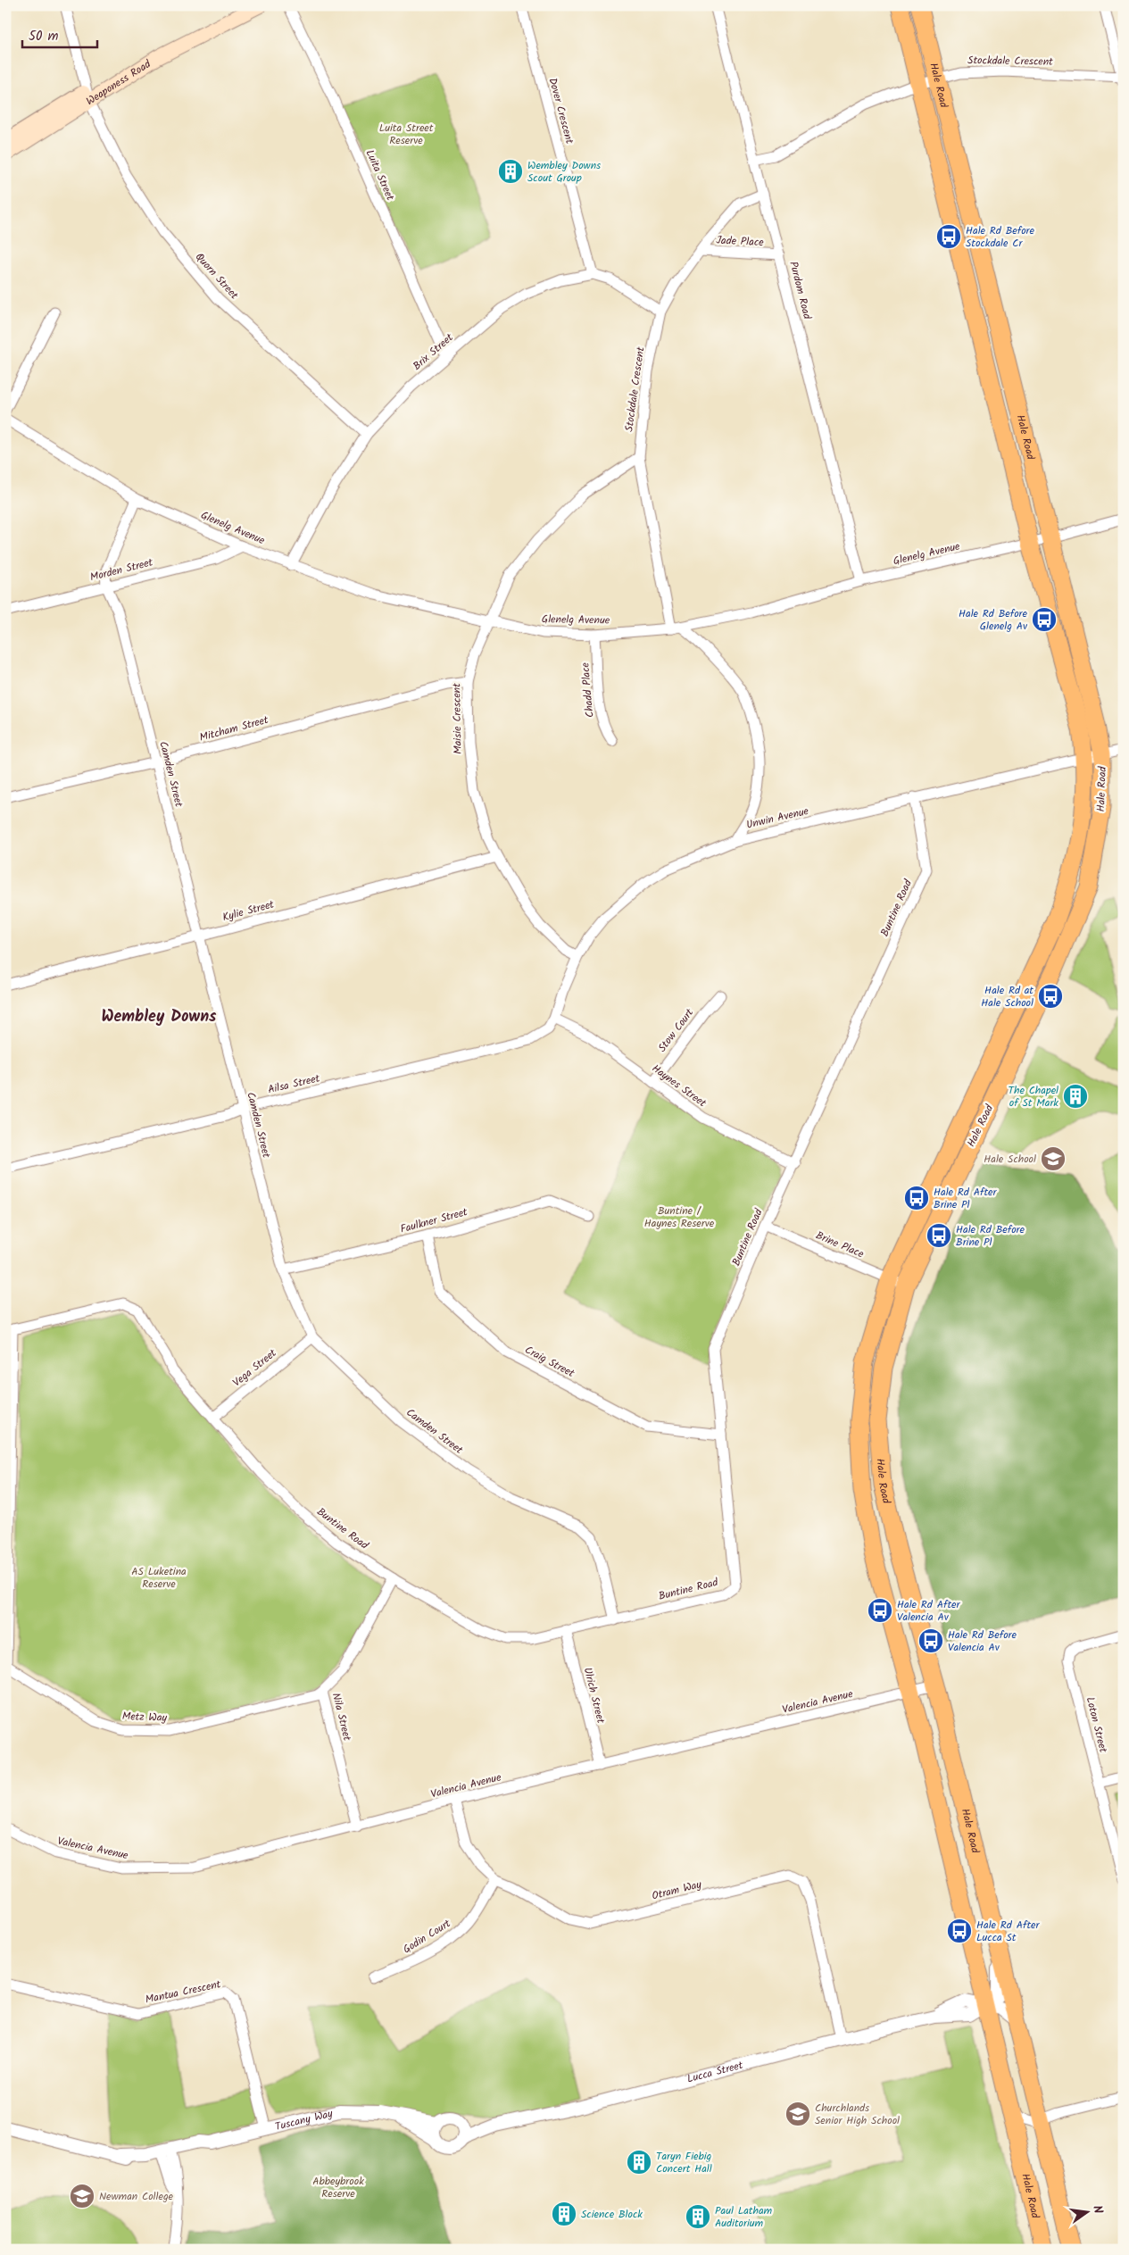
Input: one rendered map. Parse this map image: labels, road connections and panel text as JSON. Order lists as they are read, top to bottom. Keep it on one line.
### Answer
{"streets":{"main road":["Weaponess Road","Hale Road"],"street":["Stockdale Crescent","Dover Crescent","Luita Street","Jade Place","Quorn Street","Purdom Road","Brix Street","Glenelg Avenue","Morden Street","Chadd Place","Maisie Crescent","Mitcham Street","Camden Street","Unwin Avenue","Buntine Road","Kylie Street","Stow Court","Ailsa Street","Haynes Street","Faulkner Street","Brine Place","Craig Street","Vega Street","Ulrich Street","Valencia Avenue","Metz Way","Nila Street","Loton Street","Otram Way","Godin Court","Mantua Crescent","Lucca Street","Tuscany Way"]},"crossings":[["Stockdale Crescent","Hale Road"],["Stockdale Crescent","Jade Place"],["Stockdale Crescent","Purdom Road"],["Stockdale Crescent","Glenelg Avenue"],["Stockdale Crescent","Maisie Crescent"],["Weaponess Road","Quorn Street"],["Hale Road","Glenelg Avenue"],["Hale Road","Unwin Avenue"],["Hale Road","Brine Place"],["Hale Road","Valencia Avenue"],["Hale Road","Lucca Street"],["Dover Crescent","Brix Street"],["Luita Street","Brix Street"],["Jade Place","Purdom Road"],["Quorn Street","Brix Street"],["Purdom Road","Glenelg Avenue"],["Brix Street","Glenelg Avenue"],["Glenelg Avenue","Morden Street"],["Glenelg Avenue","Chadd Place"],["Glenelg Avenue","Maisie Crescent"],["Morden Street","Camden Street"],["Maisie Crescent","Mitcham Street"],["Maisie Crescent","Unwin Avenue"],["Maisie Crescent","Kylie Street"],["Mitcham Street","Camden Street"],["Camden Street","Buntine Road"],["Camden Street","Kylie Street"],["Camden Street","Ailsa Street"],["Camden Street","Faulkner Street"],["Camden Street","Vega Street"],["Unwin Avenue","Buntine Road"],["Unwin Avenue","Ailsa Street"],["Unwin Avenue","Haynes Street"],["Buntine Road","Haynes Street"],["Buntine Road","Brine Place"],["Buntine Road","Craig Street"],["Buntine Road","Vega Street"],["Buntine Road","Ulrich Street"],["Buntine Road","Nila Street"],["Stow Court","Haynes Street"],["Ailsa Street","Haynes Street"],["Faulkner Street","Craig Street"],["Ulrich Street","Valencia Avenue"],["Valencia Avenue","Nila Street"],["Valencia Avenue","Otram Way"],["Metz Way","Nila Street"],["Otram Way","Godin Court"],["Otram Way","Lucca Street"],["Mantua Crescent","Tuscany Way"],["Lucca Street","Tuscany Way"]],"districts":["Wembley Downs"],"parks":["Luita Street Reserve","Buntine / Haynes Reserve","AS Luketina Reserve","Abbeybrook Reserve"],"places":{"building":["Wembley Downs Scout Group","The Chapel of St Mark","Taryn Fiebig Concert Hall","Science Block","Paul Latham Auditorium"],"bus stop":["Hale Rd Before Stockdale Cr","Hale Rd Before Glenelg Av","Hale Rd at Hale School","Hale Rd After Brine Pl","Hale Rd Before Brine Pl","Hale Rd After Valencia Av","Hale Rd Before Valencia Av","Hale Rd After Lucca St"],"school or university":["Hale School","Churchlands Senior High School","Newman College"]},"scale_bar":"50 m","north":"right"}
